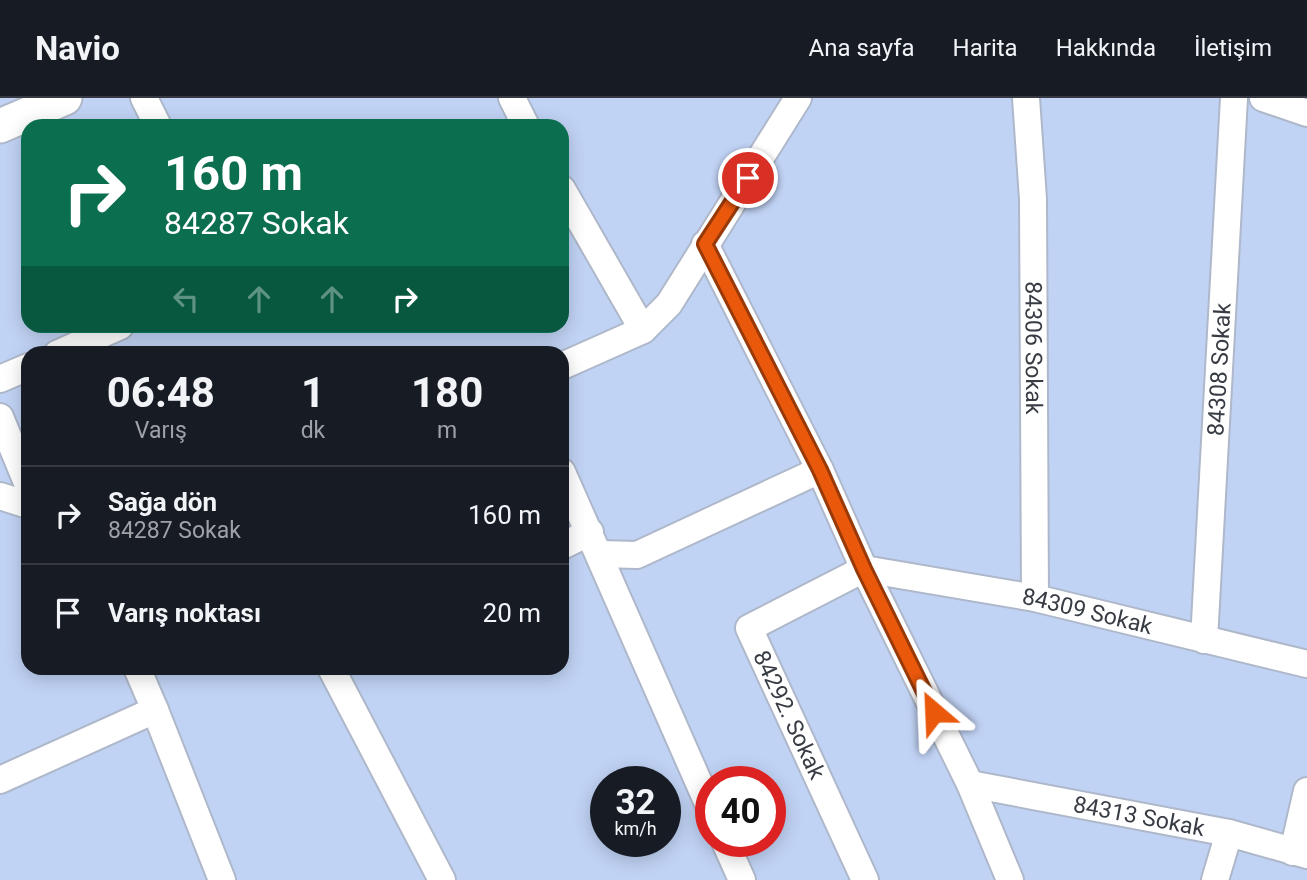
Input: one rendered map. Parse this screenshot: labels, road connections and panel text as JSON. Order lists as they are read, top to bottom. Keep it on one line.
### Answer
{"streets":{"street":["84306 Sokak","84308 Sokak","84309 Sokak","84292. Sokak","84313 Sokak"]},"crossings":[["84306 Sokak","84309 Sokak"],["84308 Sokak","84309 Sokak"],["84309 Sokak","84292. Sokak"]],"page":{"header":"Navio","nav":["Ana sayfa","Harita","Hakkında","İletişim"],"turn":["160 m","84287 Sokak"],"eta":["06:48","Varış","1","dk","180","m"],"list":[{"name":"Sağa dön","note":"84287 Sokak","value":"160 m"},{"name":"Varış noktası","value":"20 m"}],"speed":"32 km/h","limit":"40"}}
